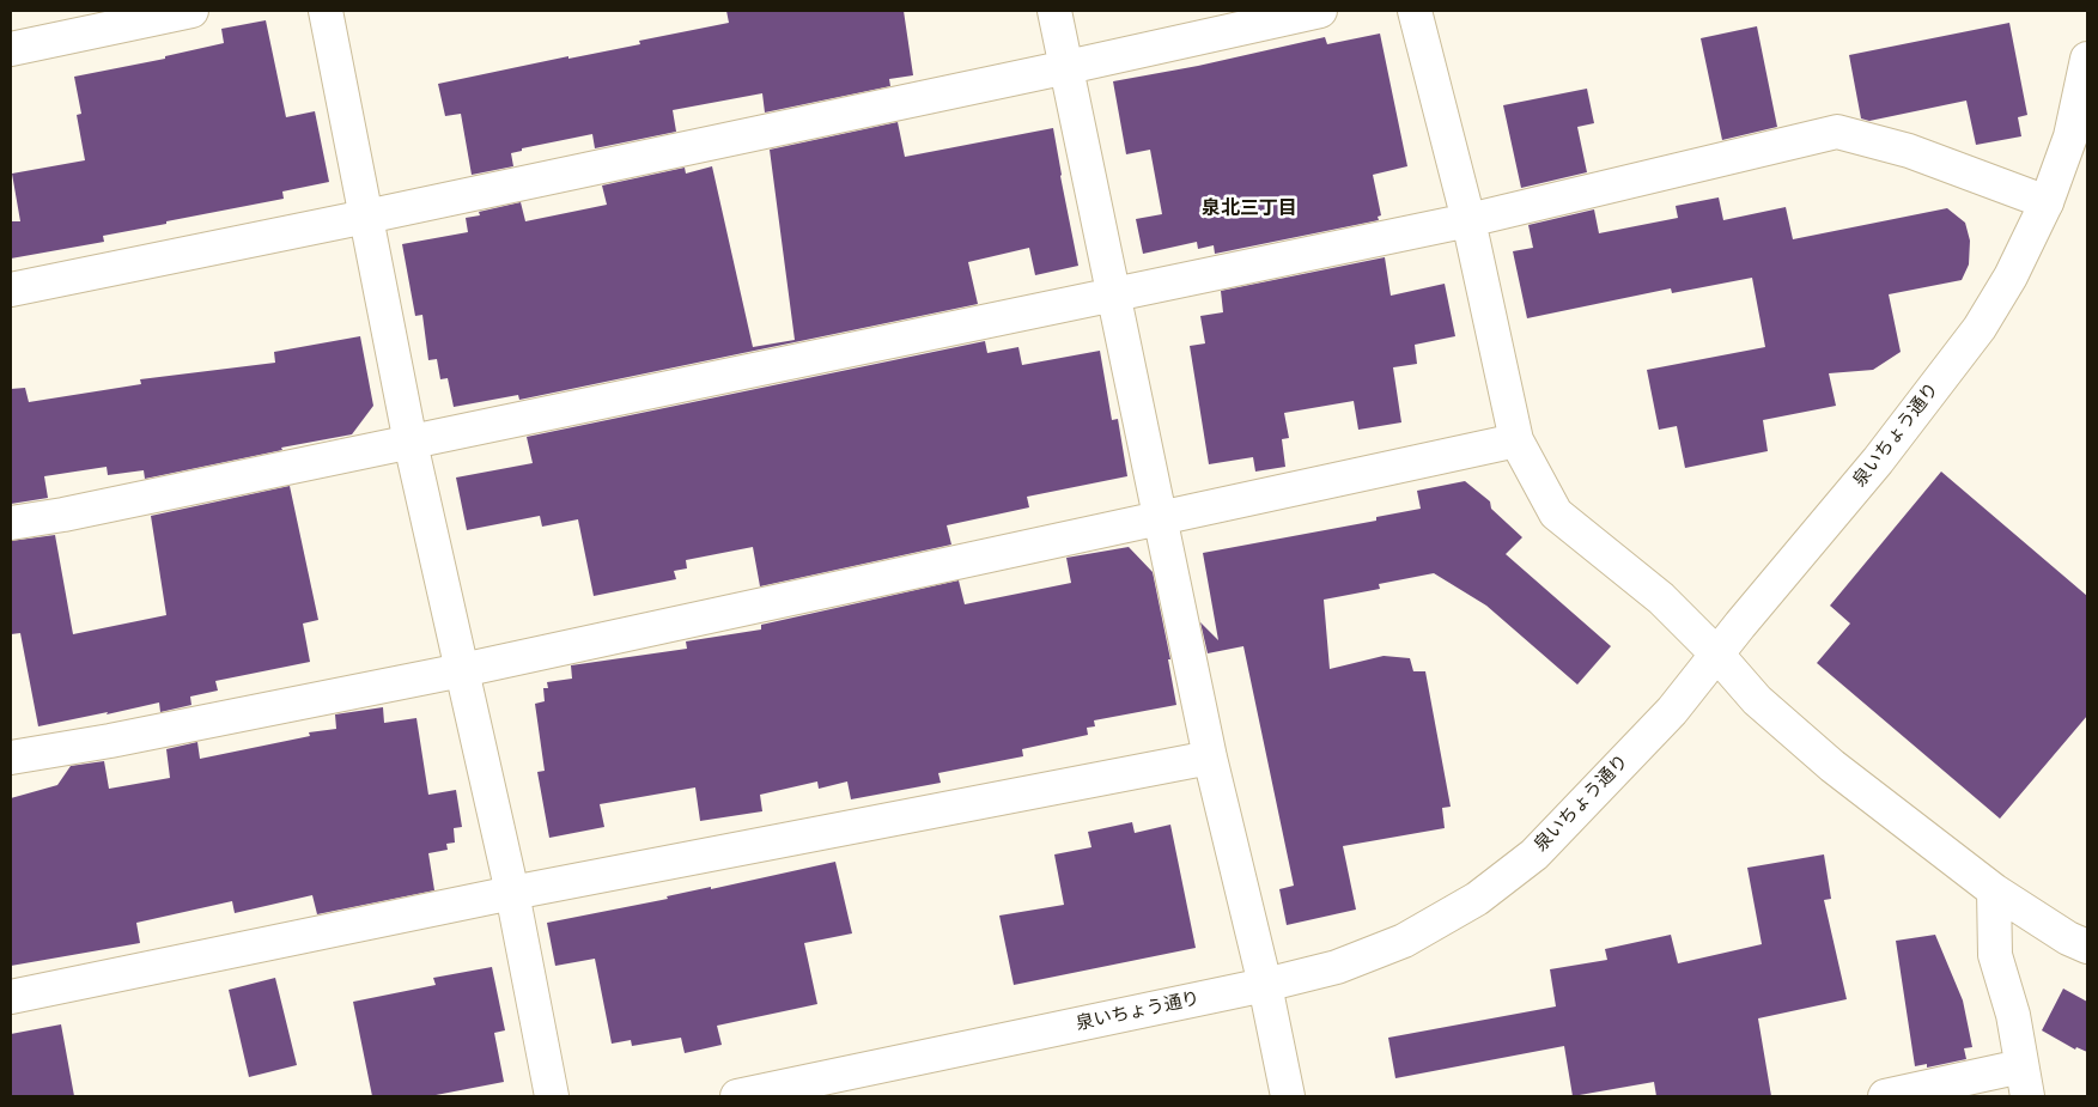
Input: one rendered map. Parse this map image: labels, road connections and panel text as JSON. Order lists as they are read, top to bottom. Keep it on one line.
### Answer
{"streets":{"street":["泉いちょう通り"]},"districts":["泉北三丁目"]}
